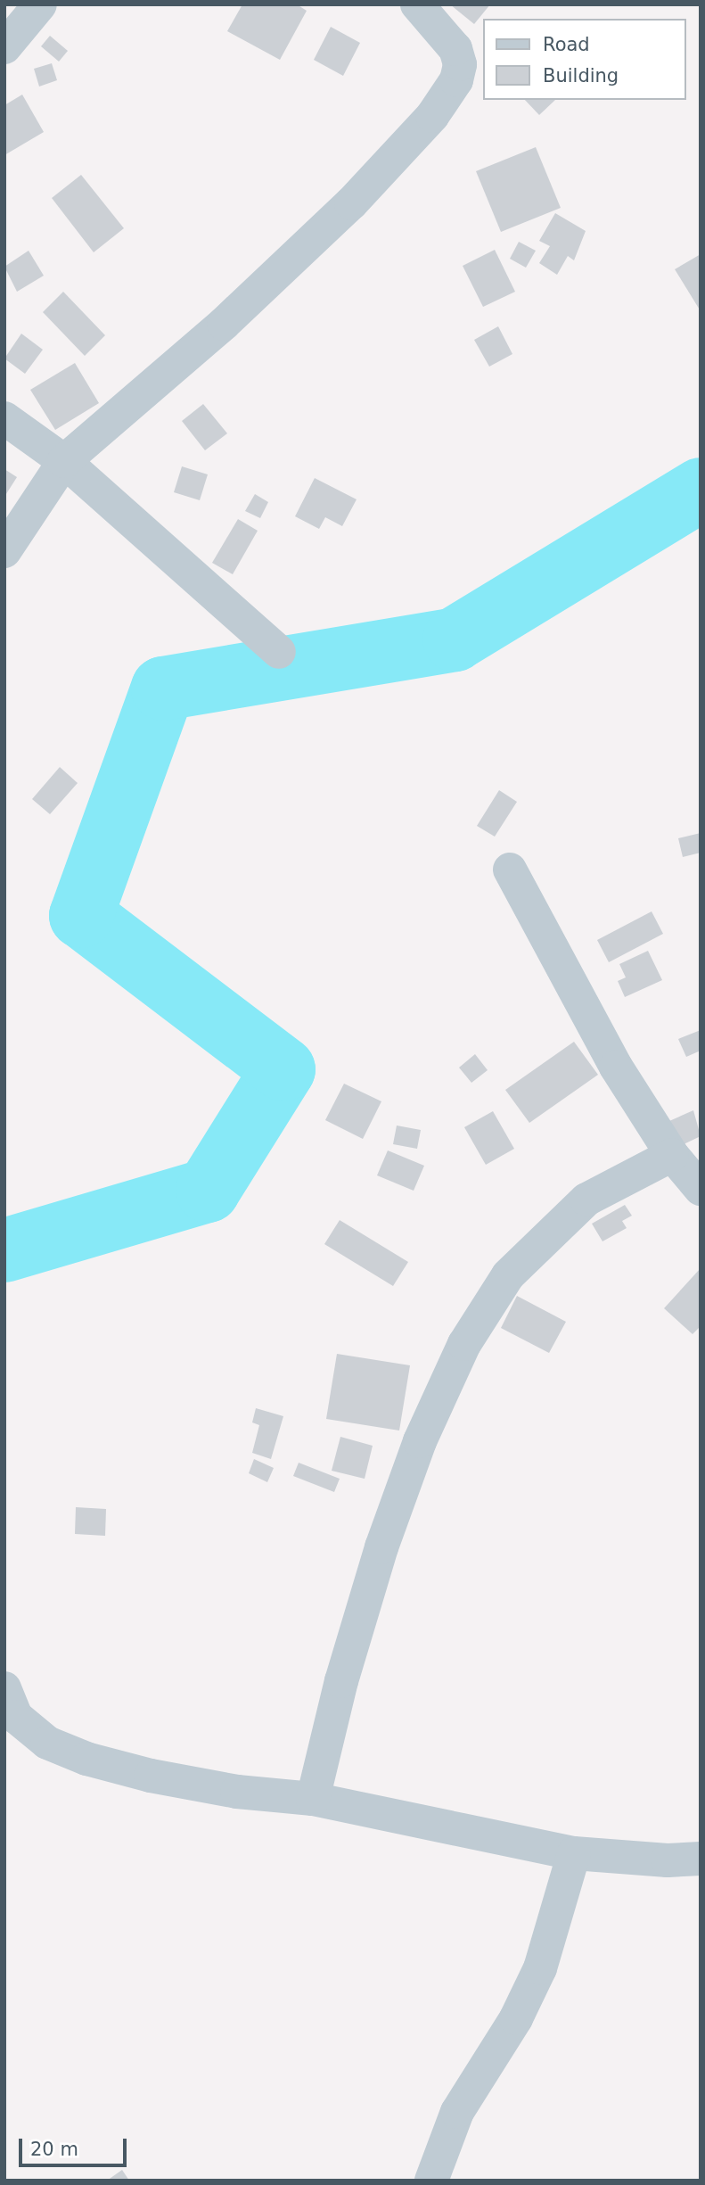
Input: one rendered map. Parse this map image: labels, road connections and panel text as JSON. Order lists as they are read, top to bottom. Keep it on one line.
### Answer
{"legend":["Road","Building"],"scale_bar":"20 m"}
